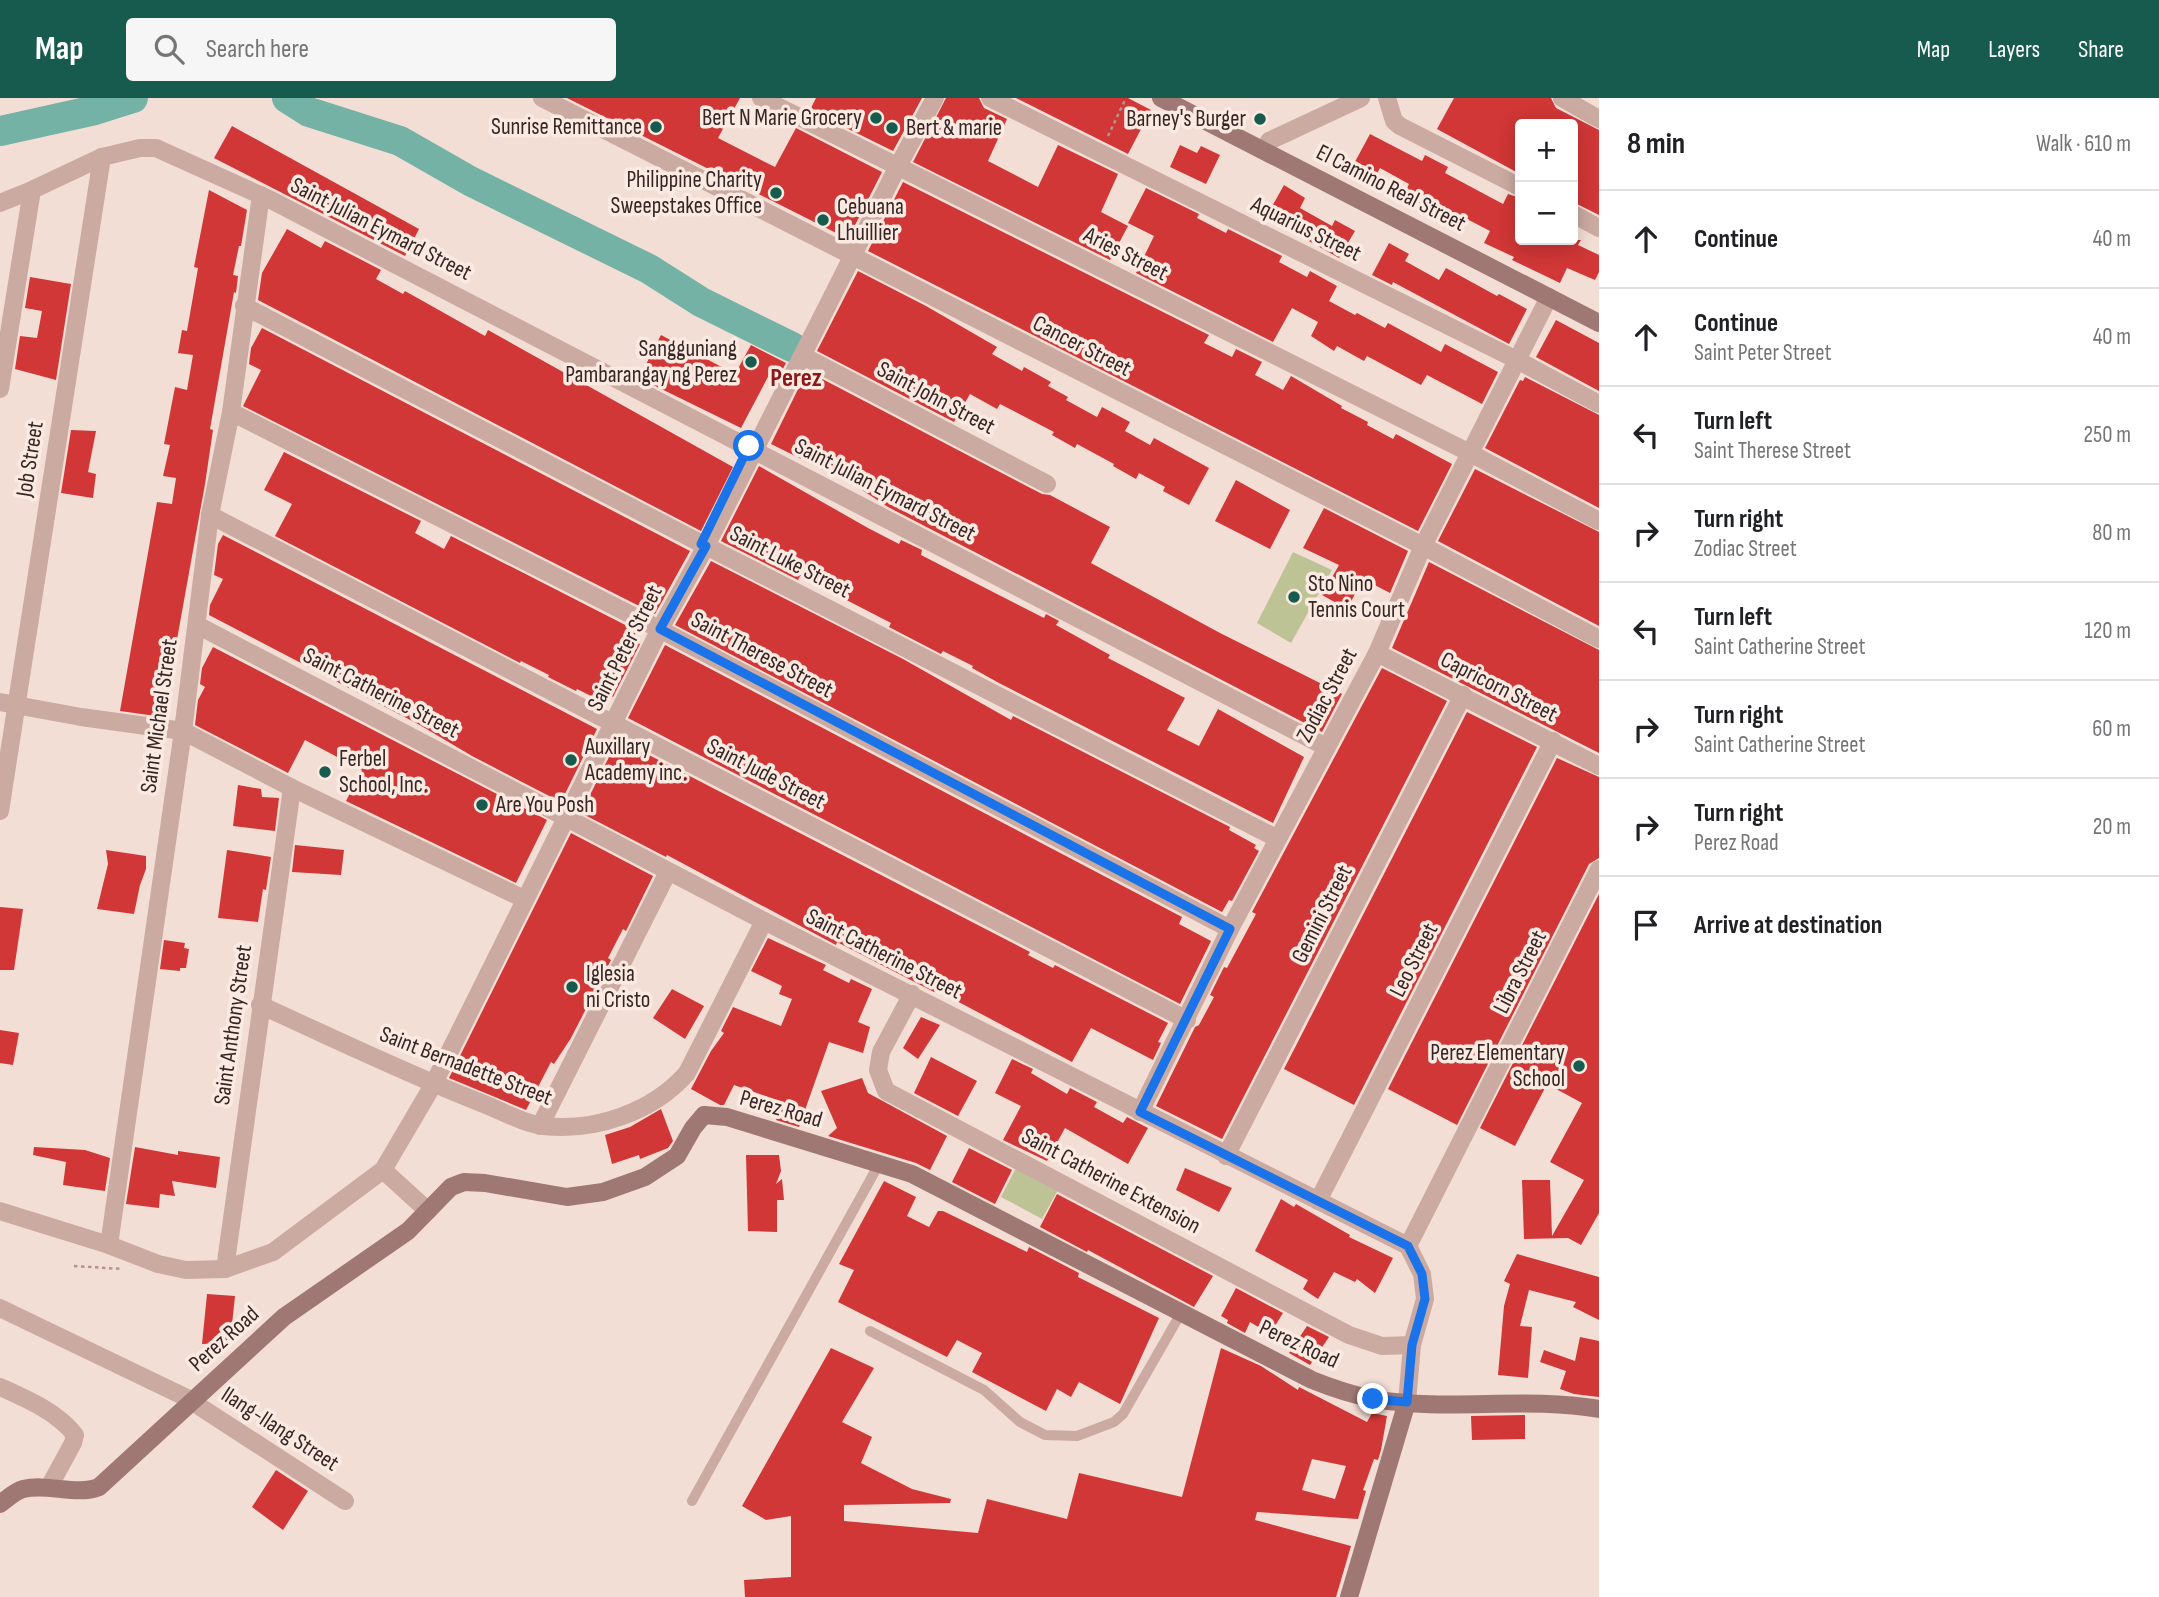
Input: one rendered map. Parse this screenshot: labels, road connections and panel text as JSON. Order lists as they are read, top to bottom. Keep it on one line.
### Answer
{"streets":{"street":["El Camino Real Street","Saint Julian Eymard Street","Aquarius Street","Aries Street","Cancer Street","Saint John Street","Job Street","Saint Luke Street","Saint Peter Street","Saint Therese Street","Capricorn Street","Saint Catherine Street","Zodiac Street","Saint Michael Street","Saint Jude Street","Gemini Street","Leo Street","Libra Street","Saint Anthony Street","Saint Bernadette Street","Perez Road","Saint Catherine Extension","Ilang-Ilang Street"]},"crossings":[["El Camino Real Street","Zodiac Street"],["Saint Julian Eymard Street","Job Street"],["Saint Julian Eymard Street","Saint Peter Street"],["Saint Julian Eymard Street","Zodiac Street"],["Saint Julian Eymard Street","Saint Michael Street"],["Aquarius Street","Zodiac Street"],["Aries Street","Saint Peter Street"],["Aries Street","Zodiac Street"],["Cancer Street","Saint Peter Street"],["Cancer Street","Zodiac Street"],["Saint John Street","Saint Peter Street"],["Saint Luke Street","Saint Peter Street"],["Saint Luke Street","Zodiac Street"],["Saint Luke Street","Saint Michael Street"],["Saint Peter Street","Saint Therese Street"],["Saint Peter Street","Saint Catherine Street"],["Saint Peter Street","Saint Michael Street"],["Saint Peter Street","Saint Jude Street"],["Saint Peter Street","Saint Anthony Street"],["Saint Peter Street","Saint Bernadette Street"],["Saint Therese Street","Zodiac Street"],["Saint Therese Street","Saint Michael Street"],["Capricorn Street","Zodiac Street"],["Capricorn Street","Gemini Street"],["Capricorn Street","Leo Street"],["Saint Catherine Street","Zodiac Street"],["Saint Catherine Street","Saint Michael Street"],["Saint Catherine Street","Gemini Street"],["Saint Catherine Street","Leo Street"],["Saint Catherine Street","Libra Street"],["Saint Catherine Street","Saint Bernadette Street"],["Saint Catherine Street","Saint Catherine Extension"],["Zodiac Street","Saint Jude Street"],["Saint Michael Street","Saint Jude Street"],["Saint Anthony Street","Saint Bernadette Street"],["Perez Road","Ilang-Ilang Street"]],"districts":["Perez"],"places":["Bert N Marie Grocery","Barney's Burger","Sunrise Remittance","Bert & marie","Philippine Charity Sweepstakes Office","Cebuana Lhuillier","Sangguniang Pambarangay ng Perez","Sto Nino Tennis Court","Auxillary Academy inc.","Ferbel School, Inc.","Are You Posh","Iglesia ni Cristo","Perez Elementary School"],"page":{"header":"Map","search":"Search here","nav":["Map","Layers","Share"],"heading":["8 min","Walk · 610 m"],"map_buttons":["+","−"],"list":[["Continue","40 m"],["Continue","Saint Peter Street","40 m"],["Turn left","Saint Therese Street","250 m"],["Turn right","Zodiac Street","80 m"],["Turn left","Saint Catherine Street","120 m"],["Turn right","Saint Catherine Street","60 m"],["Turn right","Perez Road","20 m"],"Arrive at destination"]}}
